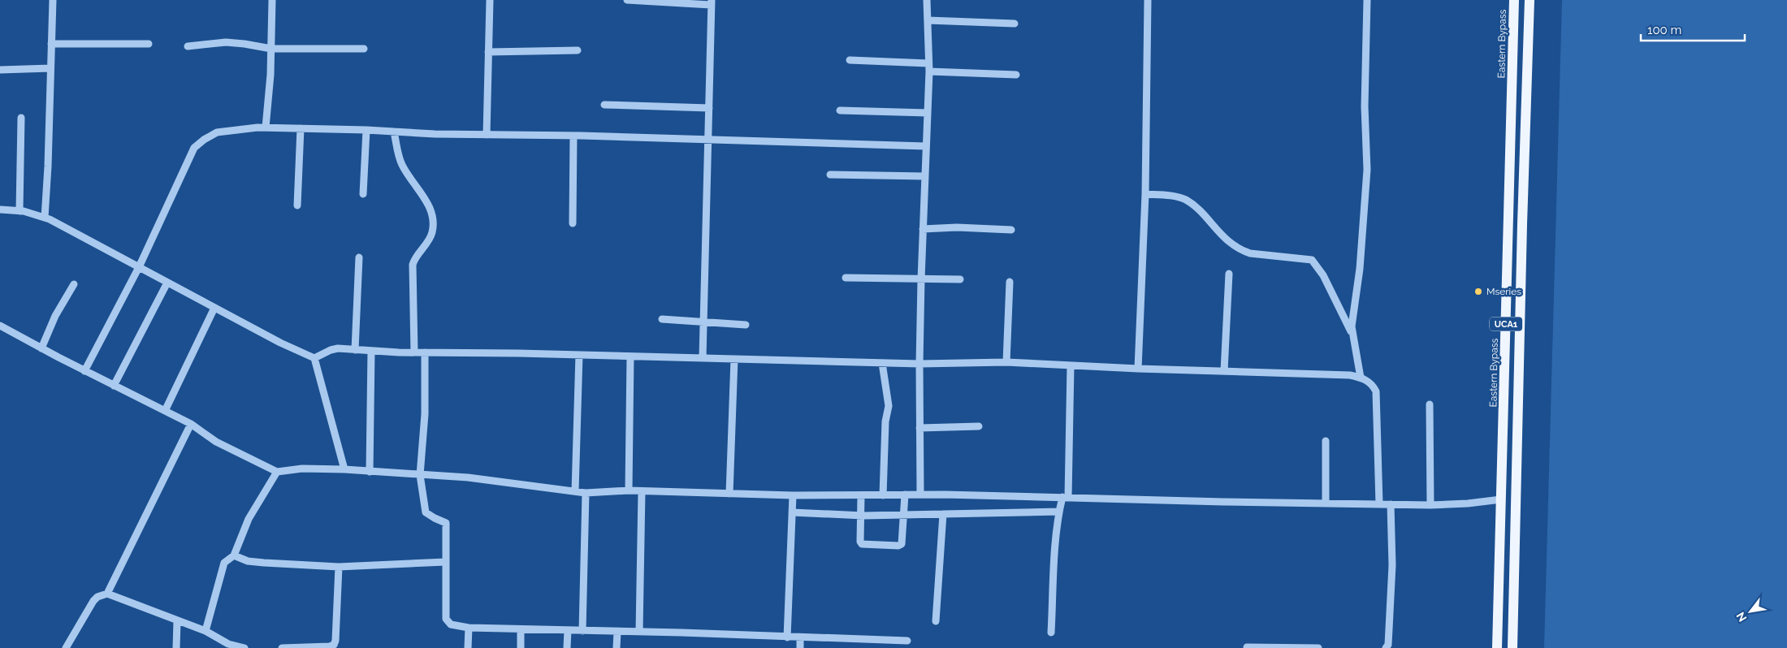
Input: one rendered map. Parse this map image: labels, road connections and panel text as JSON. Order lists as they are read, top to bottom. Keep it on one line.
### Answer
{"streets":{"main road":["Eastern Bypass","UCA1"]},"places":["Mseries"],"scale_bar":"100 m","north":"bottom left"}
